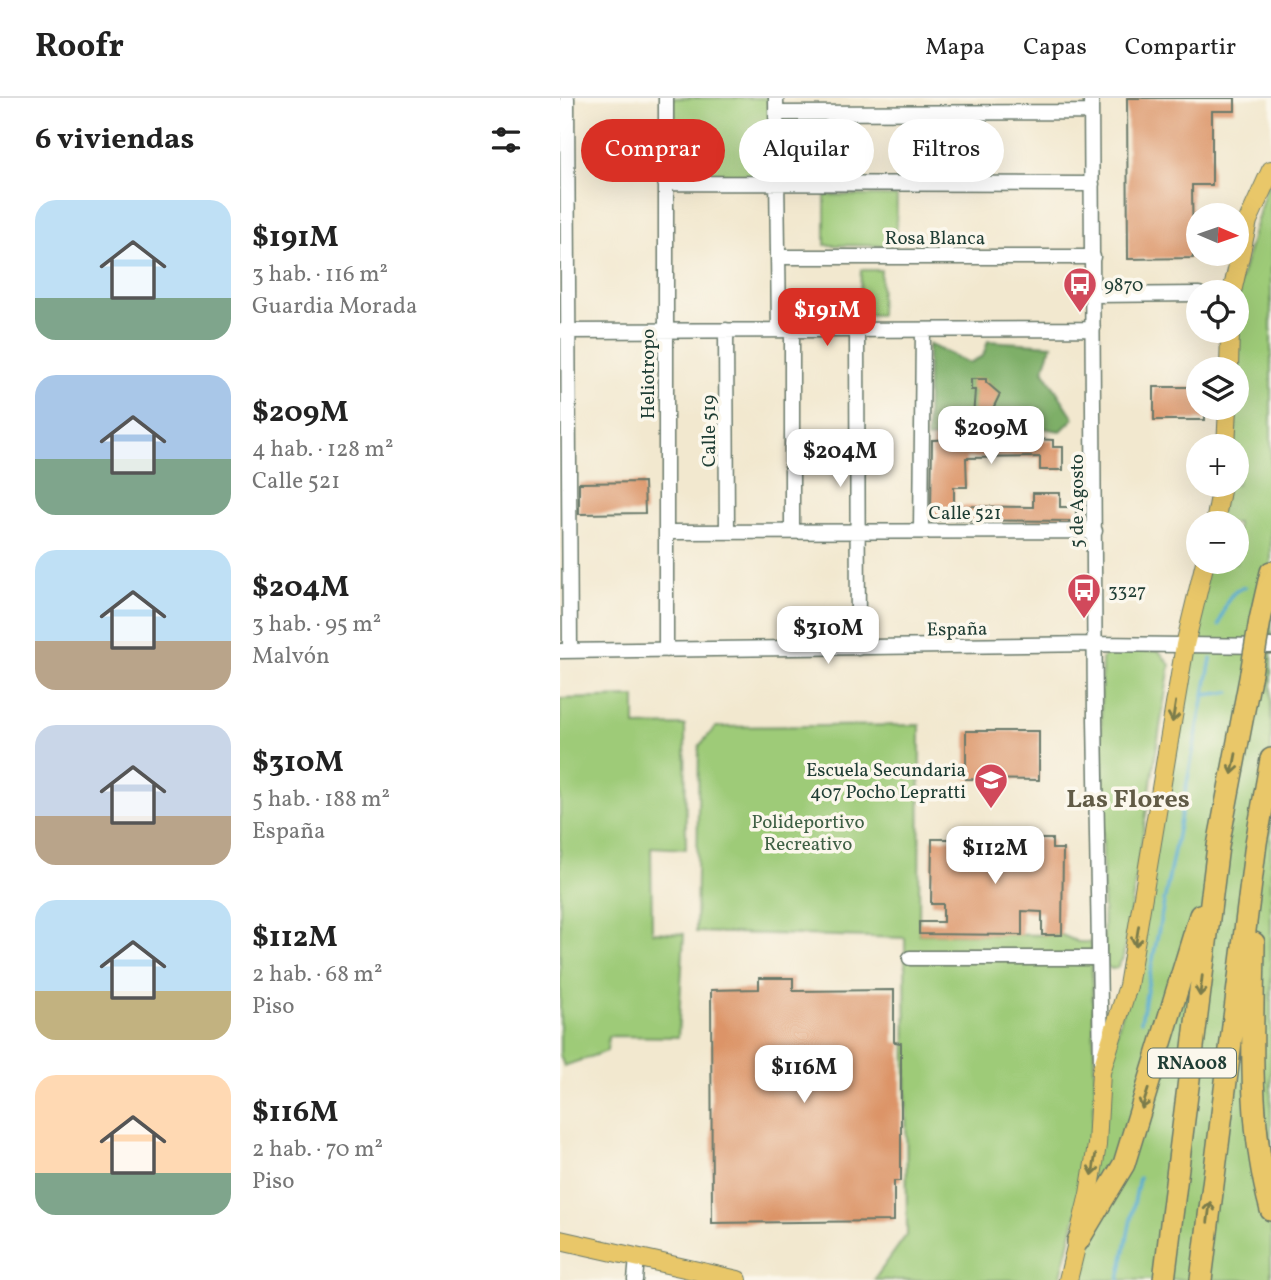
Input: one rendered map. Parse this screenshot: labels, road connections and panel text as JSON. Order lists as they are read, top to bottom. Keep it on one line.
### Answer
{"streets":{"highway":["RNA008"],"street":["Rosa Blanca","Heliotropo","Calle 519","5 de Agosto","Calle 521","España"]},"crossings":[["Rosa Blanca","5 de Agosto"],["Heliotropo","Calle 521"],["Heliotropo","España"],["Calle 519","Calle 521"],["5 de Agosto","Calle 521"],["5 de Agosto","España"]],"districts":["Las Flores"],"parks":["Polideportivo Recreativo"],"places":{"bus stop":["9870","3327"],"school or university":["Escuela Secundaria 407 Pocho Lepratti"]},"north":"right","page":{"header":"Roofr","nav":["Mapa","Capas","Compartir"],"heading":"6 viviendas","chip":["Comprar","Alquilar","Filtros"],"list":[{"name":"$191M","note":"3 hab. · 116 m² · Guardia Morada"},{"name":"$209M","note":"4 hab. · 128 m² · Calle 521"},{"name":"$204M","note":"3 hab. · 95 m² · Malvón"},{"name":"$310M","note":"5 hab. · 188 m² · España"},{"name":"$112M","note":"2 hab. · 68 m² · Piso"},{"name":"$116M","note":"2 hab. · 70 m² · Piso"}],"map_buttons":["+","−"],"price":["$191M","$209M","$204M","$310M","$112M","$116M"]}}
